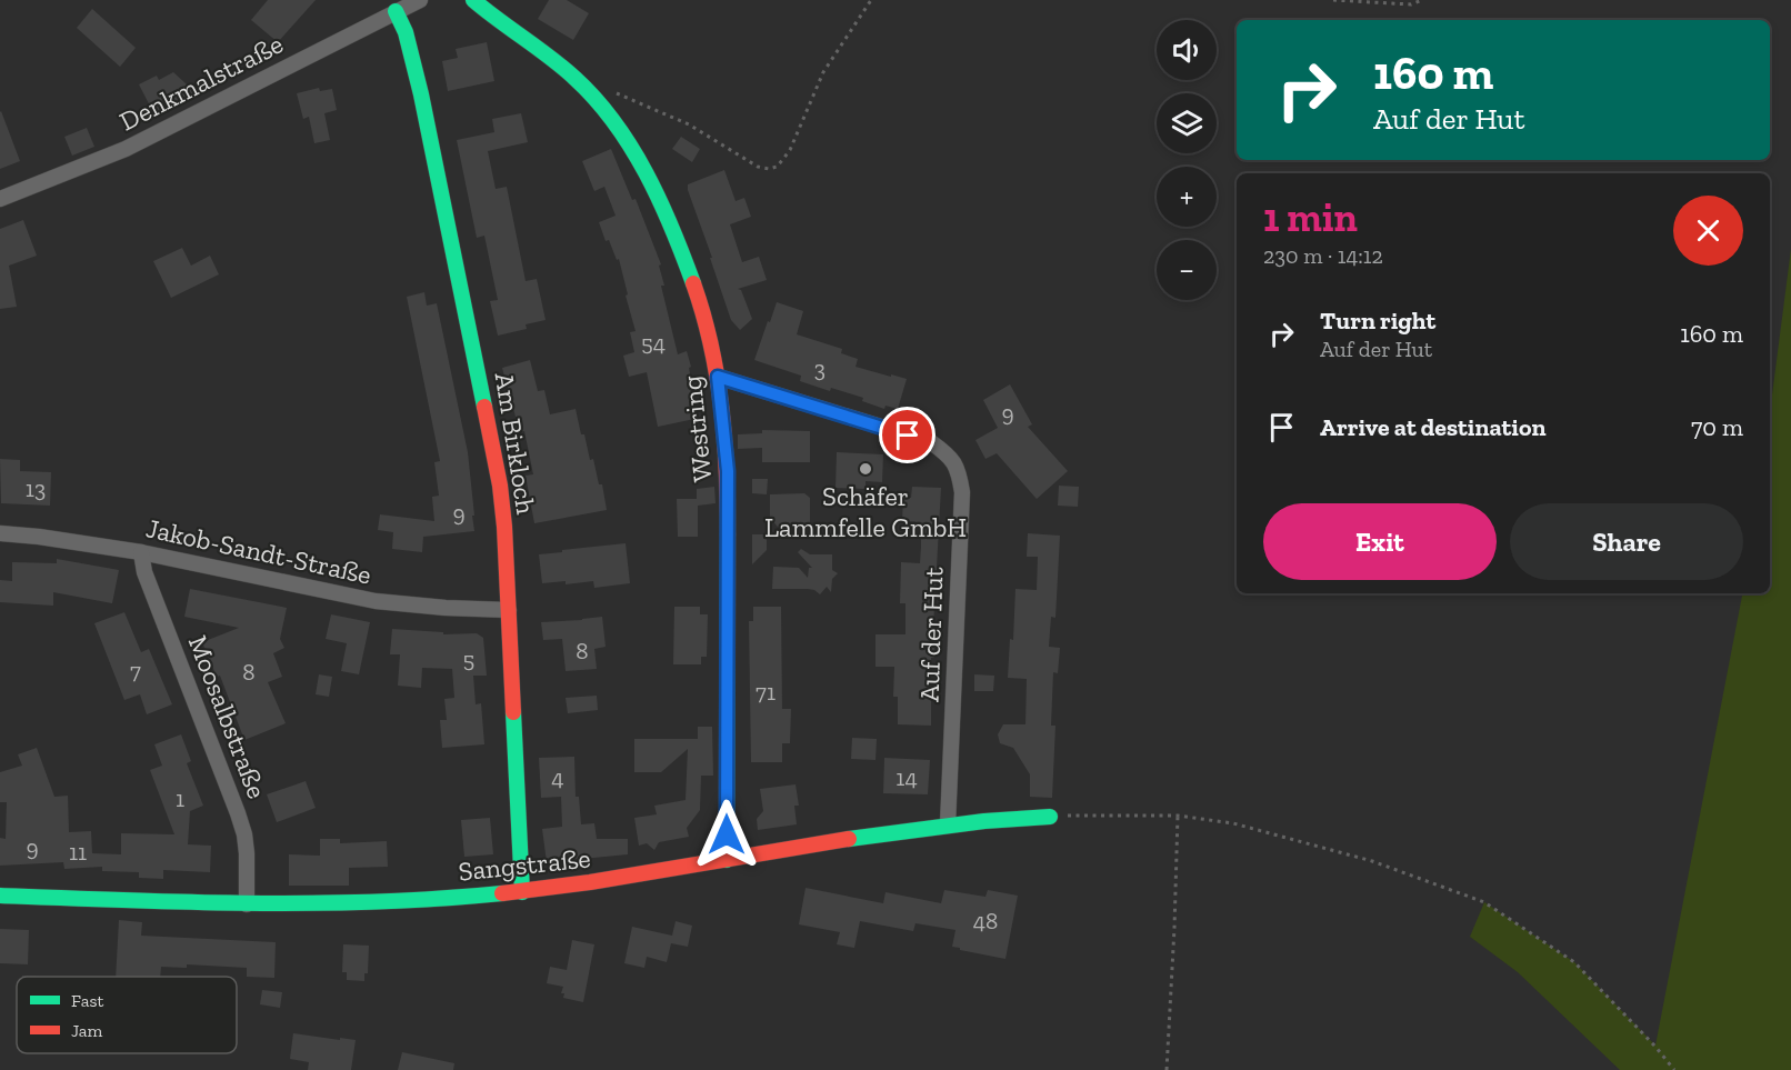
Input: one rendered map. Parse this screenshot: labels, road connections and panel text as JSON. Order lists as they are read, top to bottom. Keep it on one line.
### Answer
{"streets":{"street":["Denkmalstraße","Westring","Am Birkloch","Jakob-Sandt-Straße","Auf der Hut","Moosalbstraße","Sangstraße"]},"crossings":[["Denkmalstraße","Am Birkloch"],["Westring","Auf der Hut"],["Westring","Sangstraße"],["Am Birkloch","Jakob-Sandt-Straße"],["Am Birkloch","Sangstraße"],["Jakob-Sandt-Straße","Moosalbstraße"],["Auf der Hut","Sangstraße"],["Moosalbstraße","Sangstraße"]],"places":["Schäfer Lammfelle GmbH"],"house_numbers":["54","3","9","13","9","8","5","7","8","71","4","14","1","9","11","48"],"legend":["Fast","Jam"],"page":{"map_buttons":["+","−"],"turn":["160 m","Auf der Hut"],"heading":["1 min","230 m · 14:12"],"list":[{"name":"Turn right","note":"Auf der Hut","value":"160 m"},{"name":"Arrive at destination","value":"70 m"}],"buttons":["Exit","Share"]}}
